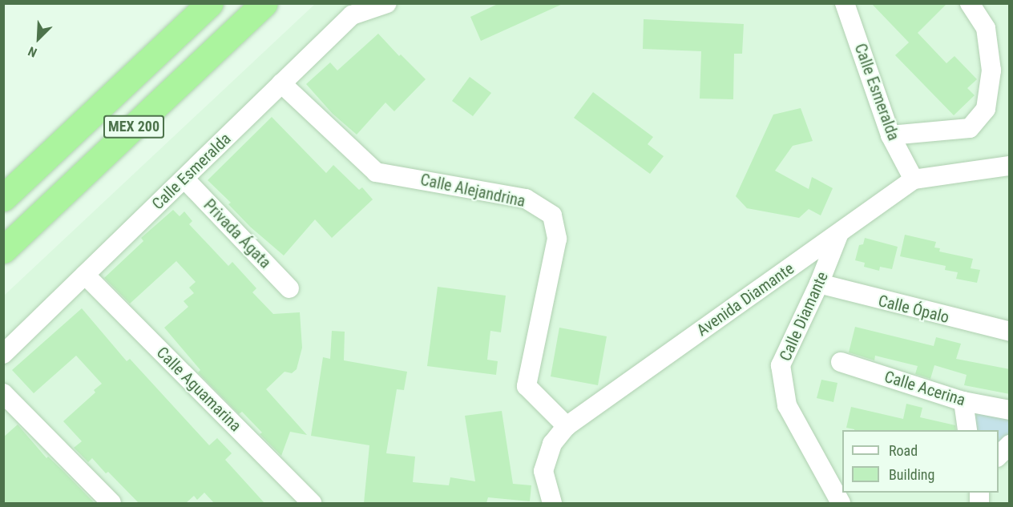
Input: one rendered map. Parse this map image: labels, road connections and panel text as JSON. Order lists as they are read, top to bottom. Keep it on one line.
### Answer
{"streets":{"highway":["MEX 200"],"street":["Calle Esmeralda","Calle Alejandrina","Privada Ágata","Avenida Diamante","Calle Ópalo","Calle Diamante","Calle Acerina","Calle Aguamarina"]},"crossings":[["Calle Esmeralda","Calle Alejandrina"],["Calle Esmeralda","Privada Ágata"],["Calle Esmeralda","Avenida Diamante"],["Calle Esmeralda","Calle Aguamarina"],["Calle Alejandrina","Avenida Diamante"],["Avenida Diamante","Calle Diamante"],["Calle Ópalo","Calle Diamante"]],"legend":["Road","Building"],"north":"bottom left"}
